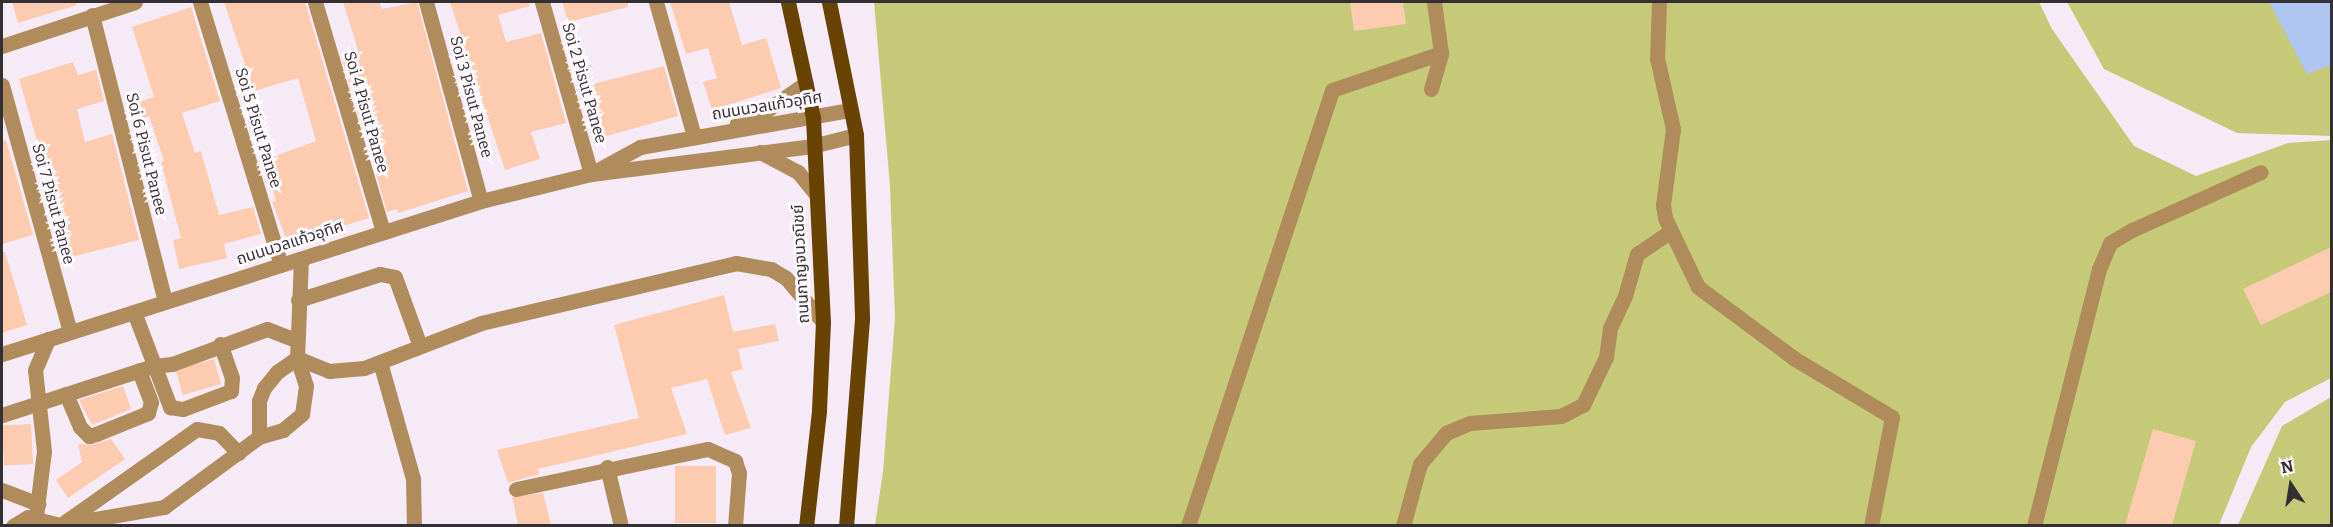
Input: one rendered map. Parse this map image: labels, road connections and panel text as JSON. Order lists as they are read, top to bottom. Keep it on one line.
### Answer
{"streets":{"main road":["ถนนกาญจนวณิชย์"],"street":["Soi 2 Pisut Panee","Soi 3 Pisut Panee","ถนนนวลแก้วอุทิศ","Soi 4 Pisut Panee","Soi 5 Pisut Panee","Soi 6 Pisut Panee","Soi 7 Pisut Panee"]},"crossings":[["Soi 2 Pisut Panee","ถนนนวลแก้วอุทิศ"],["Soi 3 Pisut Panee","ถนนนวลแก้วอุทิศ"],["ถนนนวลแก้วอุทิศ","Soi 4 Pisut Panee"],["ถนนนวลแก้วอุทิศ","Soi 5 Pisut Panee"],["ถนนนวลแก้วอุทิศ","Soi 6 Pisut Panee"],["ถนนนวลแก้วอุทิศ","Soi 7 Pisut Panee"],["ถนนนวลแก้วอุทิศ","ถนนกาญจนวณิชย์"]],"north":"top"}
